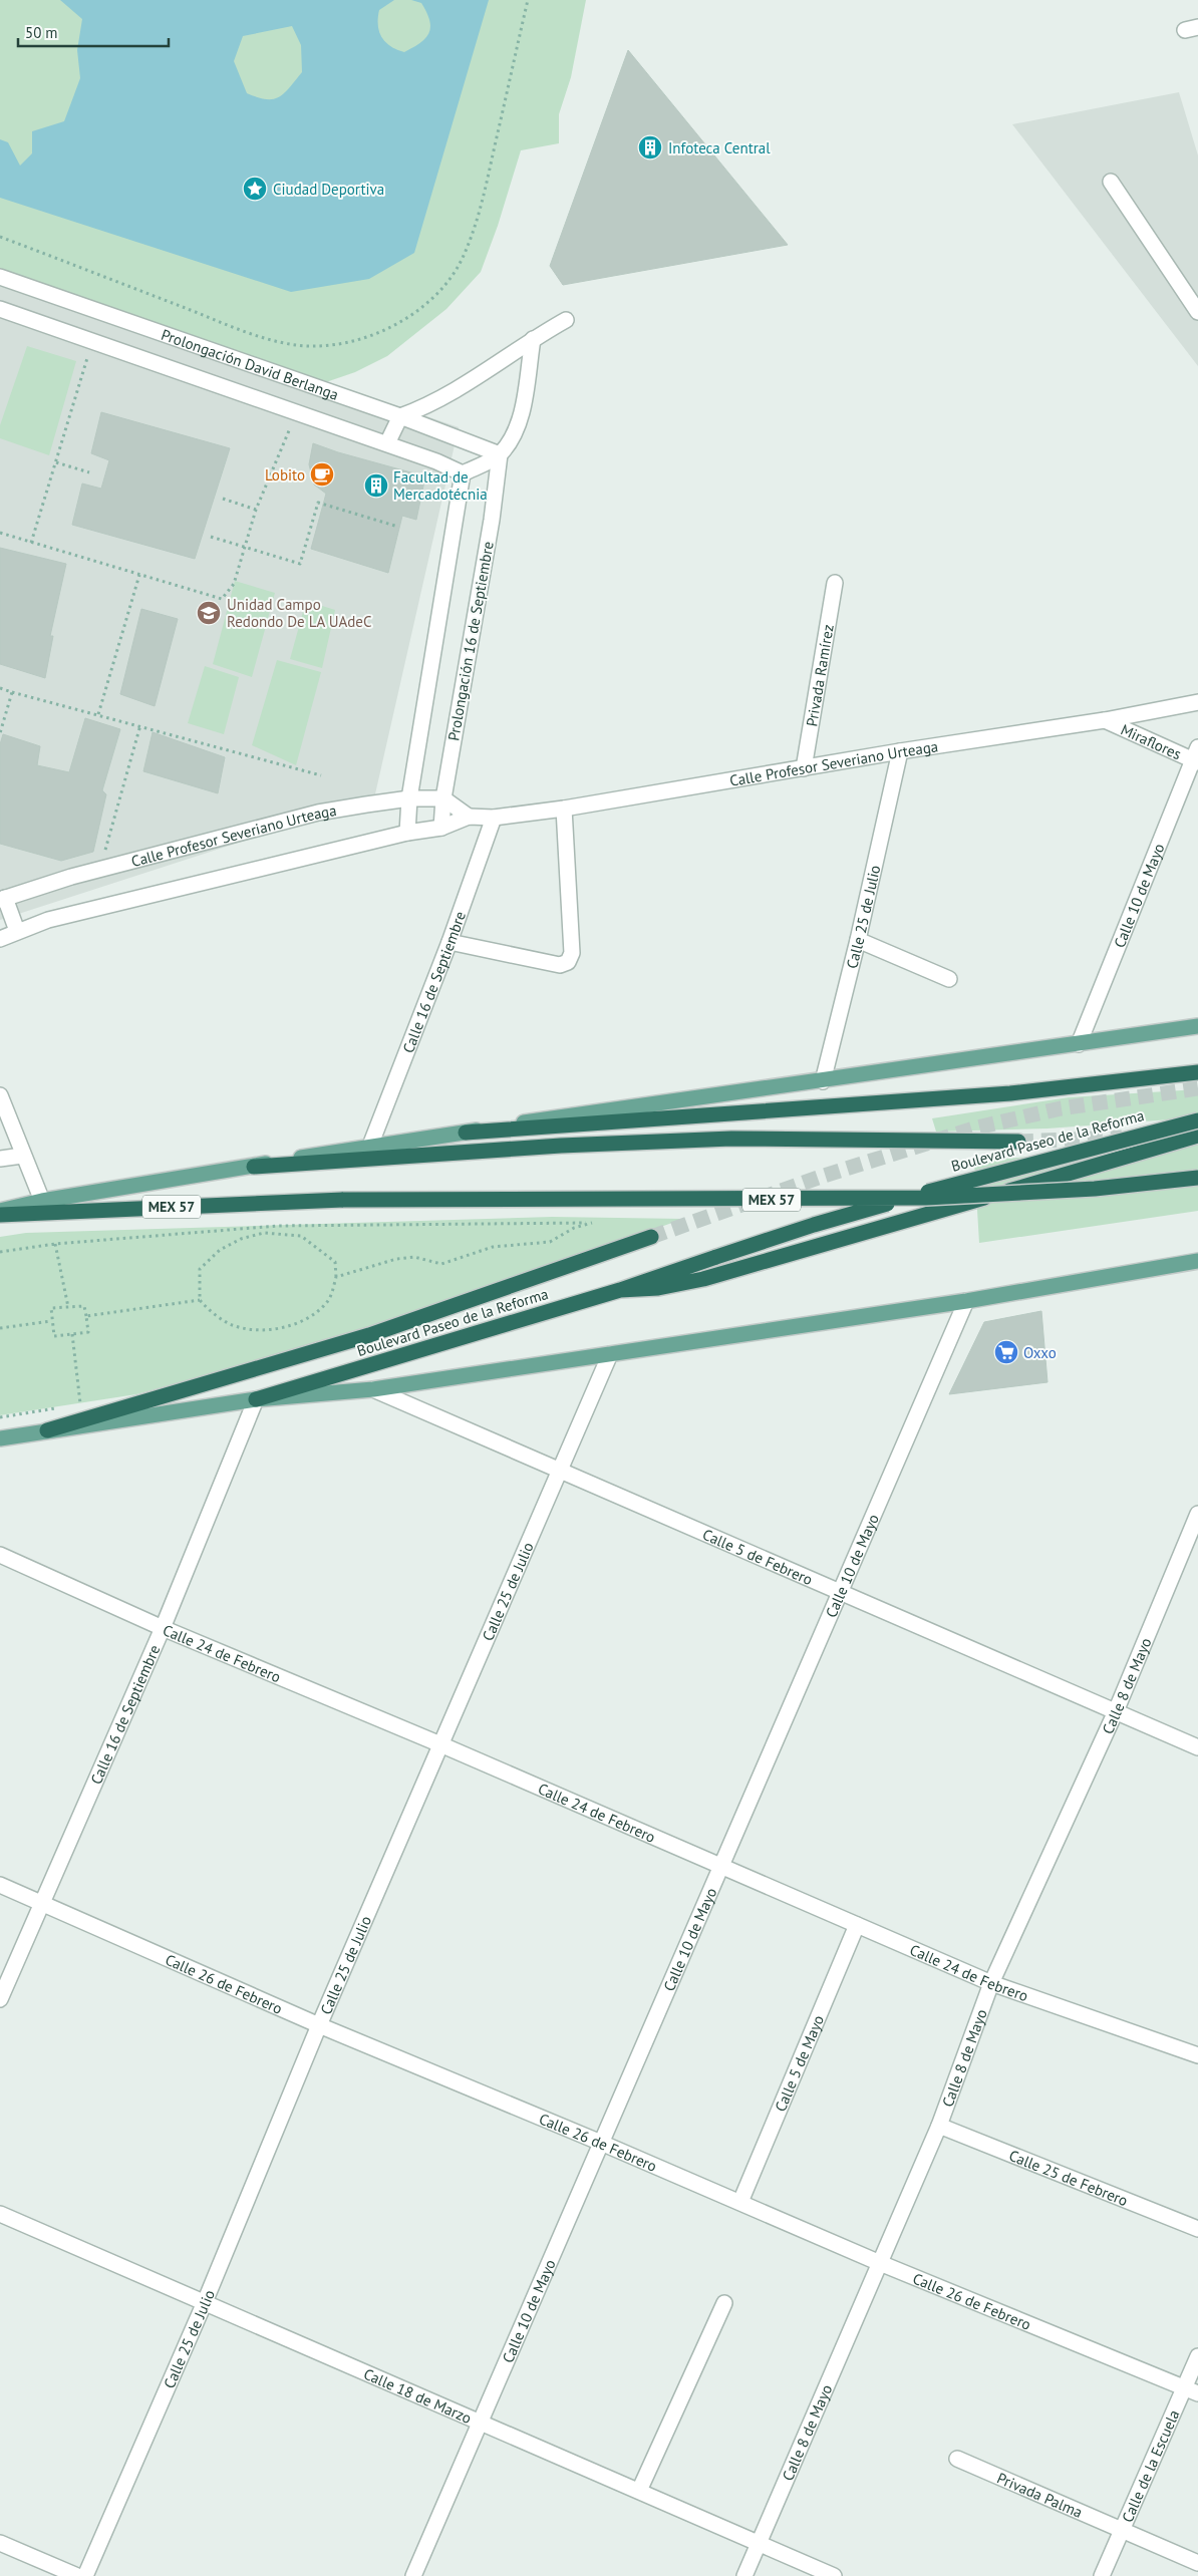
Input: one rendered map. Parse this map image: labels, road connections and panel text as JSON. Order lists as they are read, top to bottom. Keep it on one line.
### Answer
{"streets":{"highway":["Boulevard Paseo de la Reforma","MEX 57"],"street":["Prolongación David Berlanga","Prolongación 16 de Septiembre","Privada Ramírez","Miraflores","Calle Profesor Severiano Urteaga","Calle 10 de Mayo","Calle 25 de Julio","Calle 16 de Septiembre","Calle 5 de Febrero","Calle 24 de Febrero","Calle 8 de Mayo","Calle 26 de Febrero","Calle 5 de Mayo","Calle 25 de Febrero","Calle 18 de Marzo","Calle de la Escuela","Privada Palma"]},"crossings":[["Prolongación David Berlanga","Prolongación 16 de Septiembre"],["Prolongación 16 de Septiembre","Calle Profesor Severiano Urteaga"],["Privada Ramírez","Calle Profesor Severiano Urteaga"],["Miraflores","Calle Profesor Severiano Urteaga"],["Miraflores","Calle 10 de Mayo"],["Calle Profesor Severiano Urteaga","Calle 25 de Julio"],["Calle Profesor Severiano Urteaga","Calle 16 de Septiembre"],["Calle 10 de Mayo","Boulevard Paseo de la Reforma"],["Calle 10 de Mayo","Calle 5 de Febrero"],["Calle 10 de Mayo","Calle 24 de Febrero"],["Calle 10 de Mayo","Calle 26 de Febrero"],["Calle 10 de Mayo","Calle 18 de Marzo"],["Calle 25 de Julio","Boulevard Paseo de la Reforma"],["Calle 25 de Julio","Calle 5 de Febrero"],["Calle 25 de Julio","Calle 24 de Febrero"],["Calle 25 de Julio","Calle 26 de Febrero"],["Calle 25 de Julio","Calle 18 de Marzo"],["Calle 16 de Septiembre","Boulevard Paseo de la Reforma"],["Calle 16 de Septiembre","Calle 24 de Febrero"],["Calle 16 de Septiembre","Calle 26 de Febrero"],["Calle 5 de Febrero","Calle 8 de Mayo"],["Calle 24 de Febrero","Calle 8 de Mayo"],["Calle 24 de Febrero","Calle 5 de Mayo"],["Calle 8 de Mayo","Calle 26 de Febrero"],["Calle 8 de Mayo","Calle 25 de Febrero"],["Calle 8 de Mayo","Calle 18 de Marzo"],["Calle 26 de Febrero","Calle 5 de Mayo"],["Calle 26 de Febrero","Calle de la Escuela"],["Calle de la Escuela","Privada Palma"]],"places":{"building":["Infoteca Central","Facultad de Mercadotécnia"],"place":["Ciudad Deportiva"],"cafe":["Lobito"],"school or university":["Unidad Campo Redondo De LA UAdeC"],"supermarket":["Oxxo"]},"scale_bar":"50 m"}
